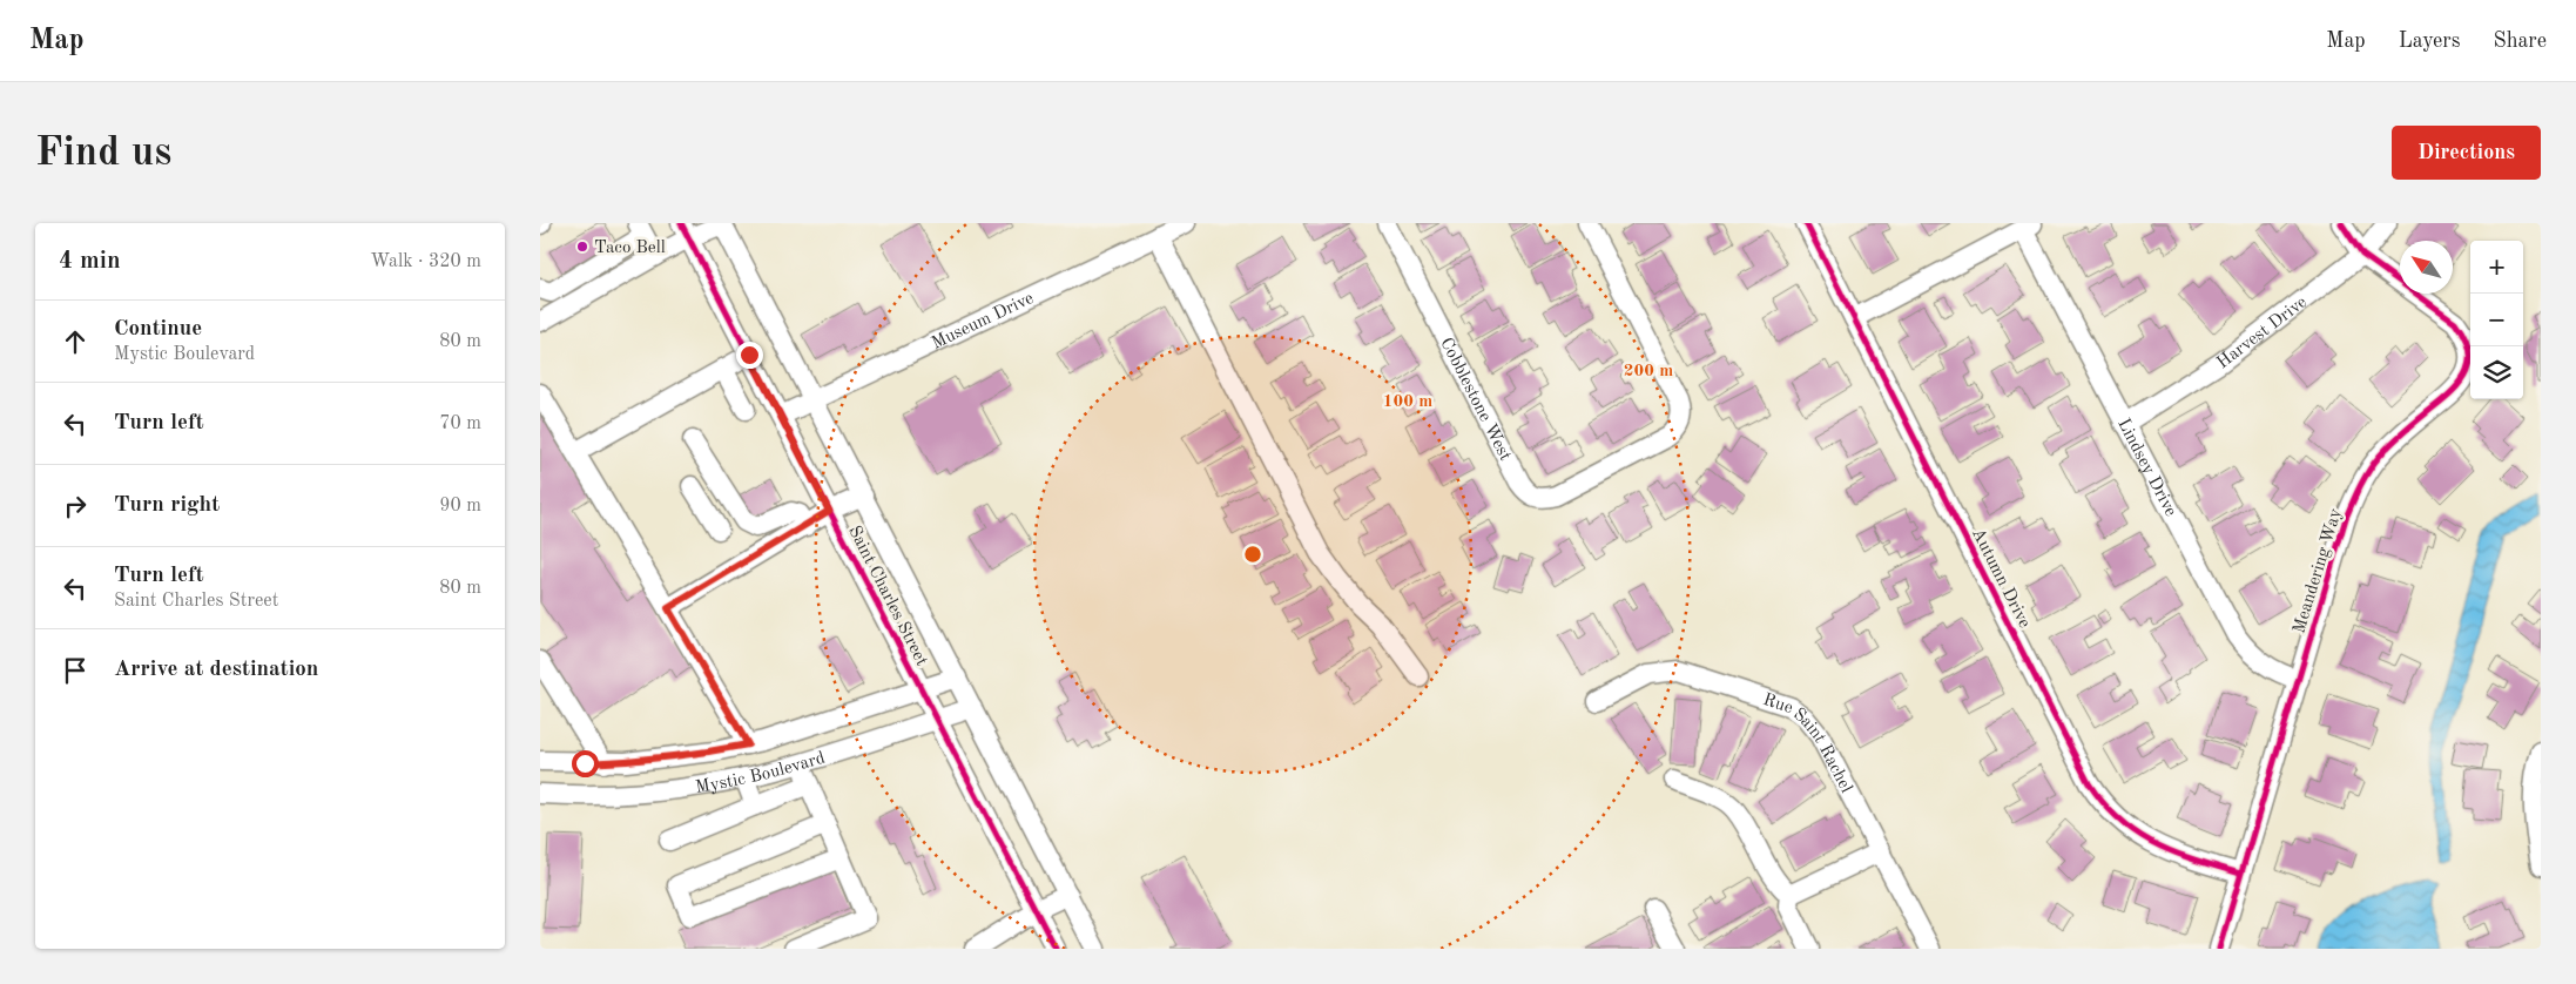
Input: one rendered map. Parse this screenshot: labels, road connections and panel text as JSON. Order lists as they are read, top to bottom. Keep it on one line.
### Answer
{"streets":{"street":["Museum Drive","Harvest Drive","Cobblestone West","Lindsey Drive","Meandering Way","Autumn Drive","Saint Charles Street","Rue Saint Rachel","Mystic Boulevard"]},"crossings":[["Museum Drive","Saint Charles Street"],["Harvest Drive","Lindsey Drive"],["Harvest Drive","Meandering Way"],["Lindsey Drive","Meandering Way"],["Meandering Way","Autumn Drive"],["Saint Charles Street","Mystic Boulevard"]],"places":["Taco Bell"],"north":"top left","page":{"header":"Map","nav":["Map","Layers","Share"],"buttons":"Directions","title":"Find us","heading":["4 min","Walk · 320 m"],"map_buttons":["+","−"],"list":[["Continue","Mystic Boulevard","80 m"],["Turn left","70 m"],["Turn right","90 m"],["Turn left","Saint Charles Street","80 m"],"Arrive at destination"]},"rings":["200 m","100 m"]}
